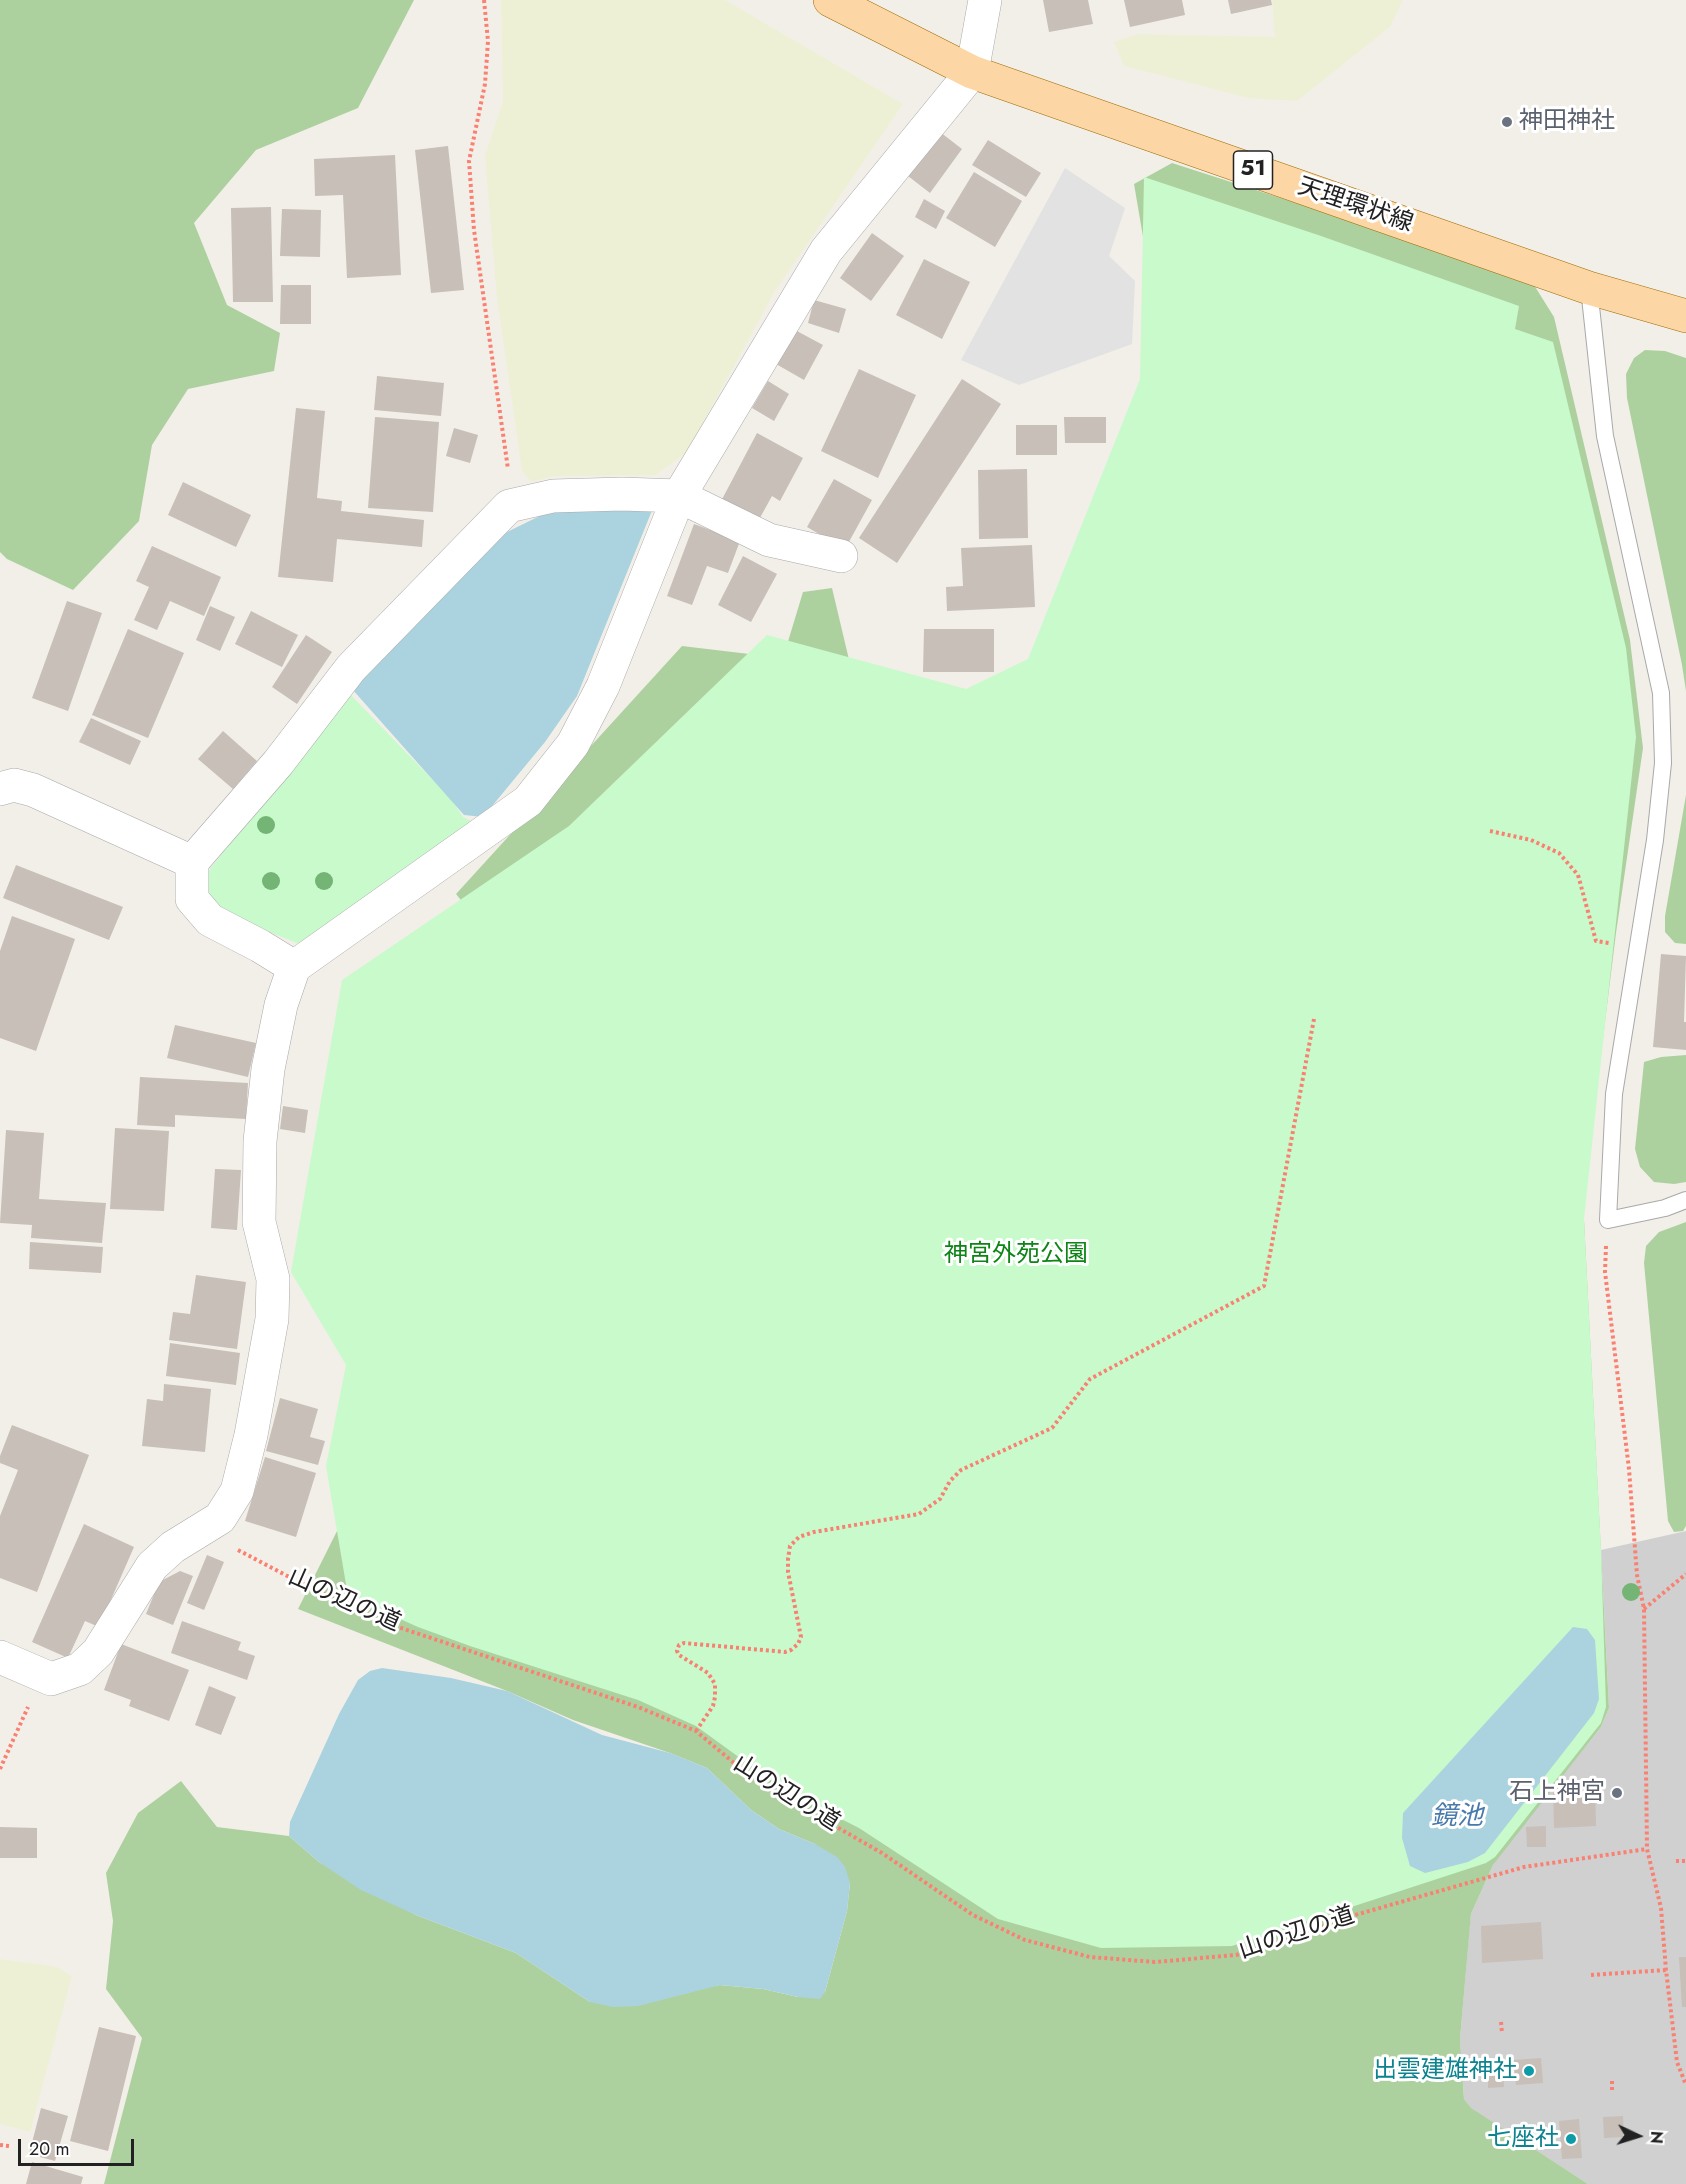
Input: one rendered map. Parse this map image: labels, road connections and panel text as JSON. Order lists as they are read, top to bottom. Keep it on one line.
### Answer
{"streets":{"main road":["51","天理環状線"],"path":["山の辺の道"]},"water":["鏡池"],"parks":["神宮外苑公園"],"places":["神田神社","石上神宮","出雲建雄神社","七座社"],"scale_bar":"20 m","north":"right"}
